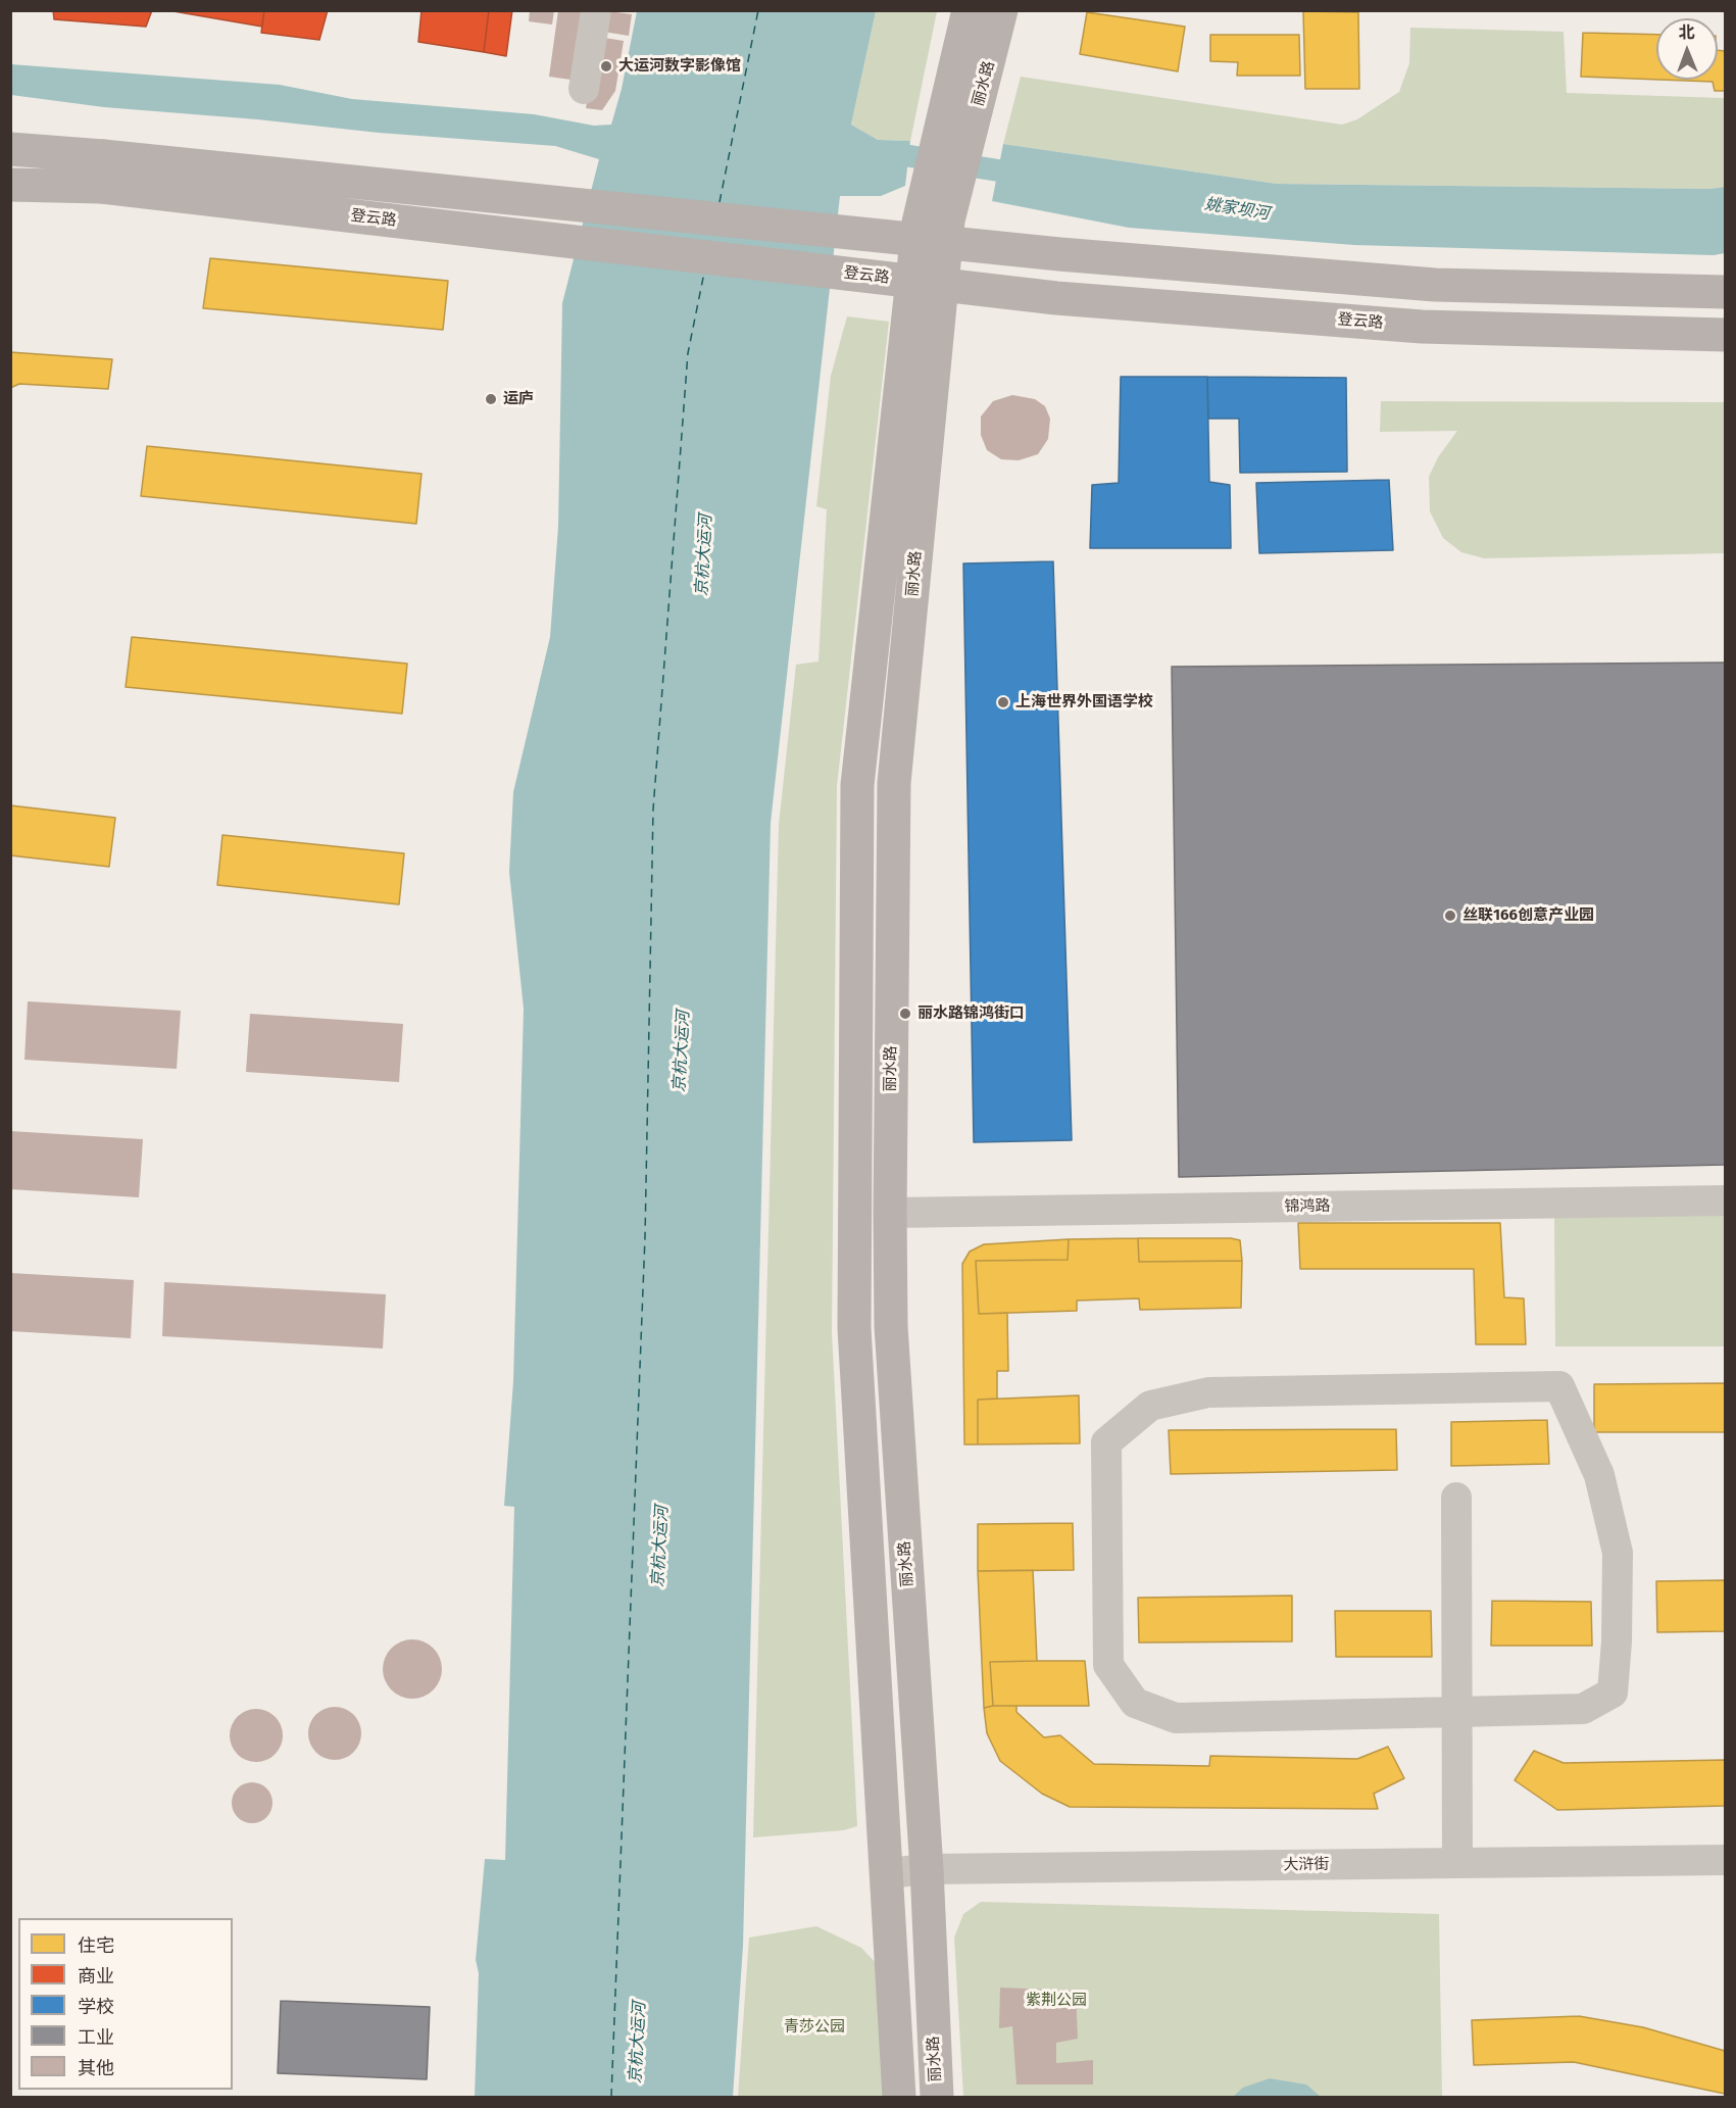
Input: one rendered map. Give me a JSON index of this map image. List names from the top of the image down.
{
  "streets": {
    "main road": ["丽水路", "登云路"],
    "street": ["锦鸿路", "大浒街"]
  },
  "crossings": [
    ["丽水路", "锦鸿路"],
    ["丽水路", "大浒街"]
  ],
  "water": ["姚家坝河", "京杭大运河"],
  "parks": ["紫荆公园", "青莎公园"],
  "places": [
    "大运河数字影像馆",
    "运庐",
    "上海世界外国语学校",
    "丝联166创意产业园",
    "丽水路锦鸿街口"
  ],
  "legend": [
    "住宅",
    "商业",
    "学校",
    "工业",
    "其他"
  ],
  "north": "top"
}
